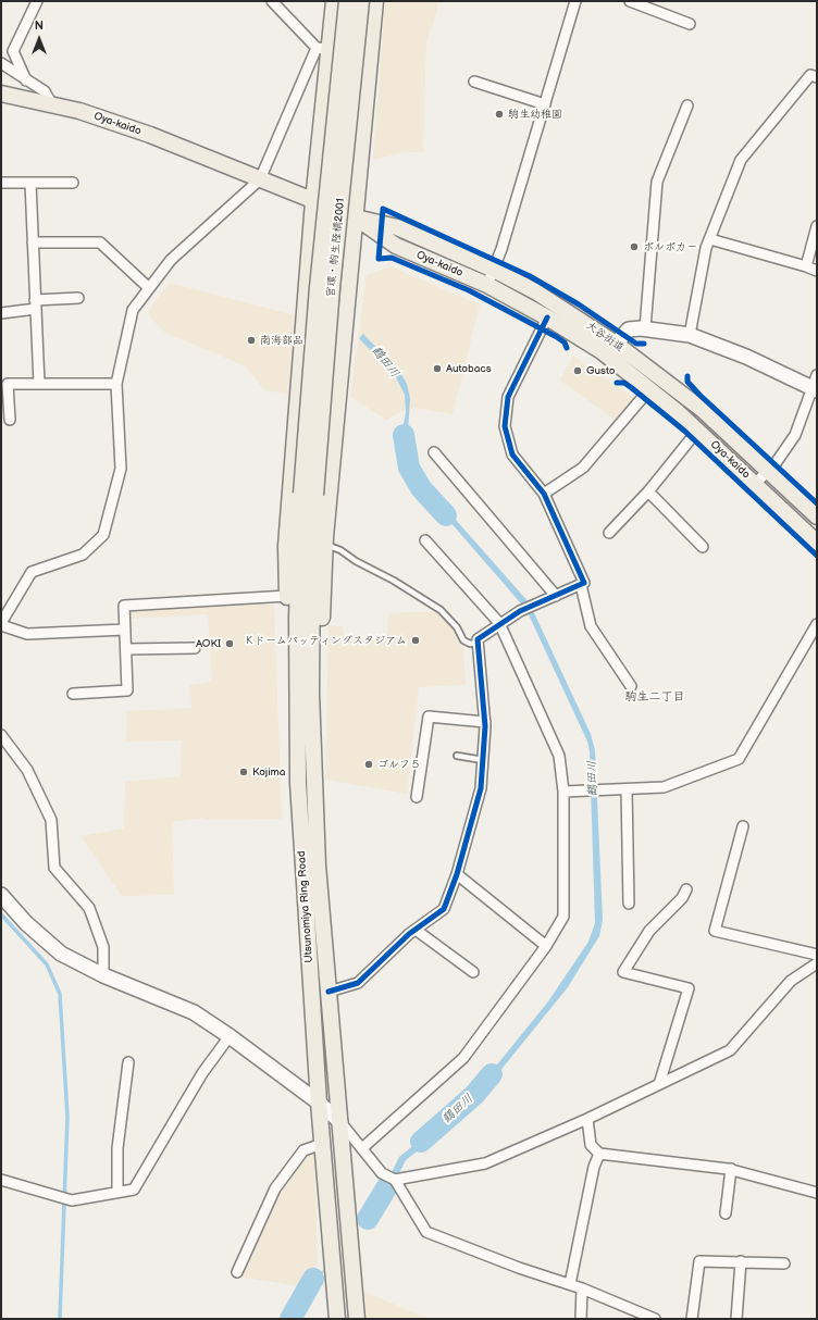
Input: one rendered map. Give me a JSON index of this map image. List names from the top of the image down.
{
  "streets": {
    "main road": [
      "Oya-kaido",
      "宮環・駒生陸橋2001",
      "大谷街道",
      "Utsunomiya Ring Road"
    ]
  },
  "crossings": [
    ["Oya-kaido", "大谷街道"],
    ["宮環・駒生陸橋2001", "Utsunomiya Ring Road"]
  ],
  "districts": ["駒生二丁目"],
  "water": ["鶴田川"],
  "places": [
    "駒生幼稚園",
    "ボルボカー",
    "南海部品",
    "Autobacs",
    "Gusto",
    "Ｋドームバッティングスタジアム",
    "AOKI",
    "ゴルフ５",
    "Kojima"
  ],
  "north": "top"
}
